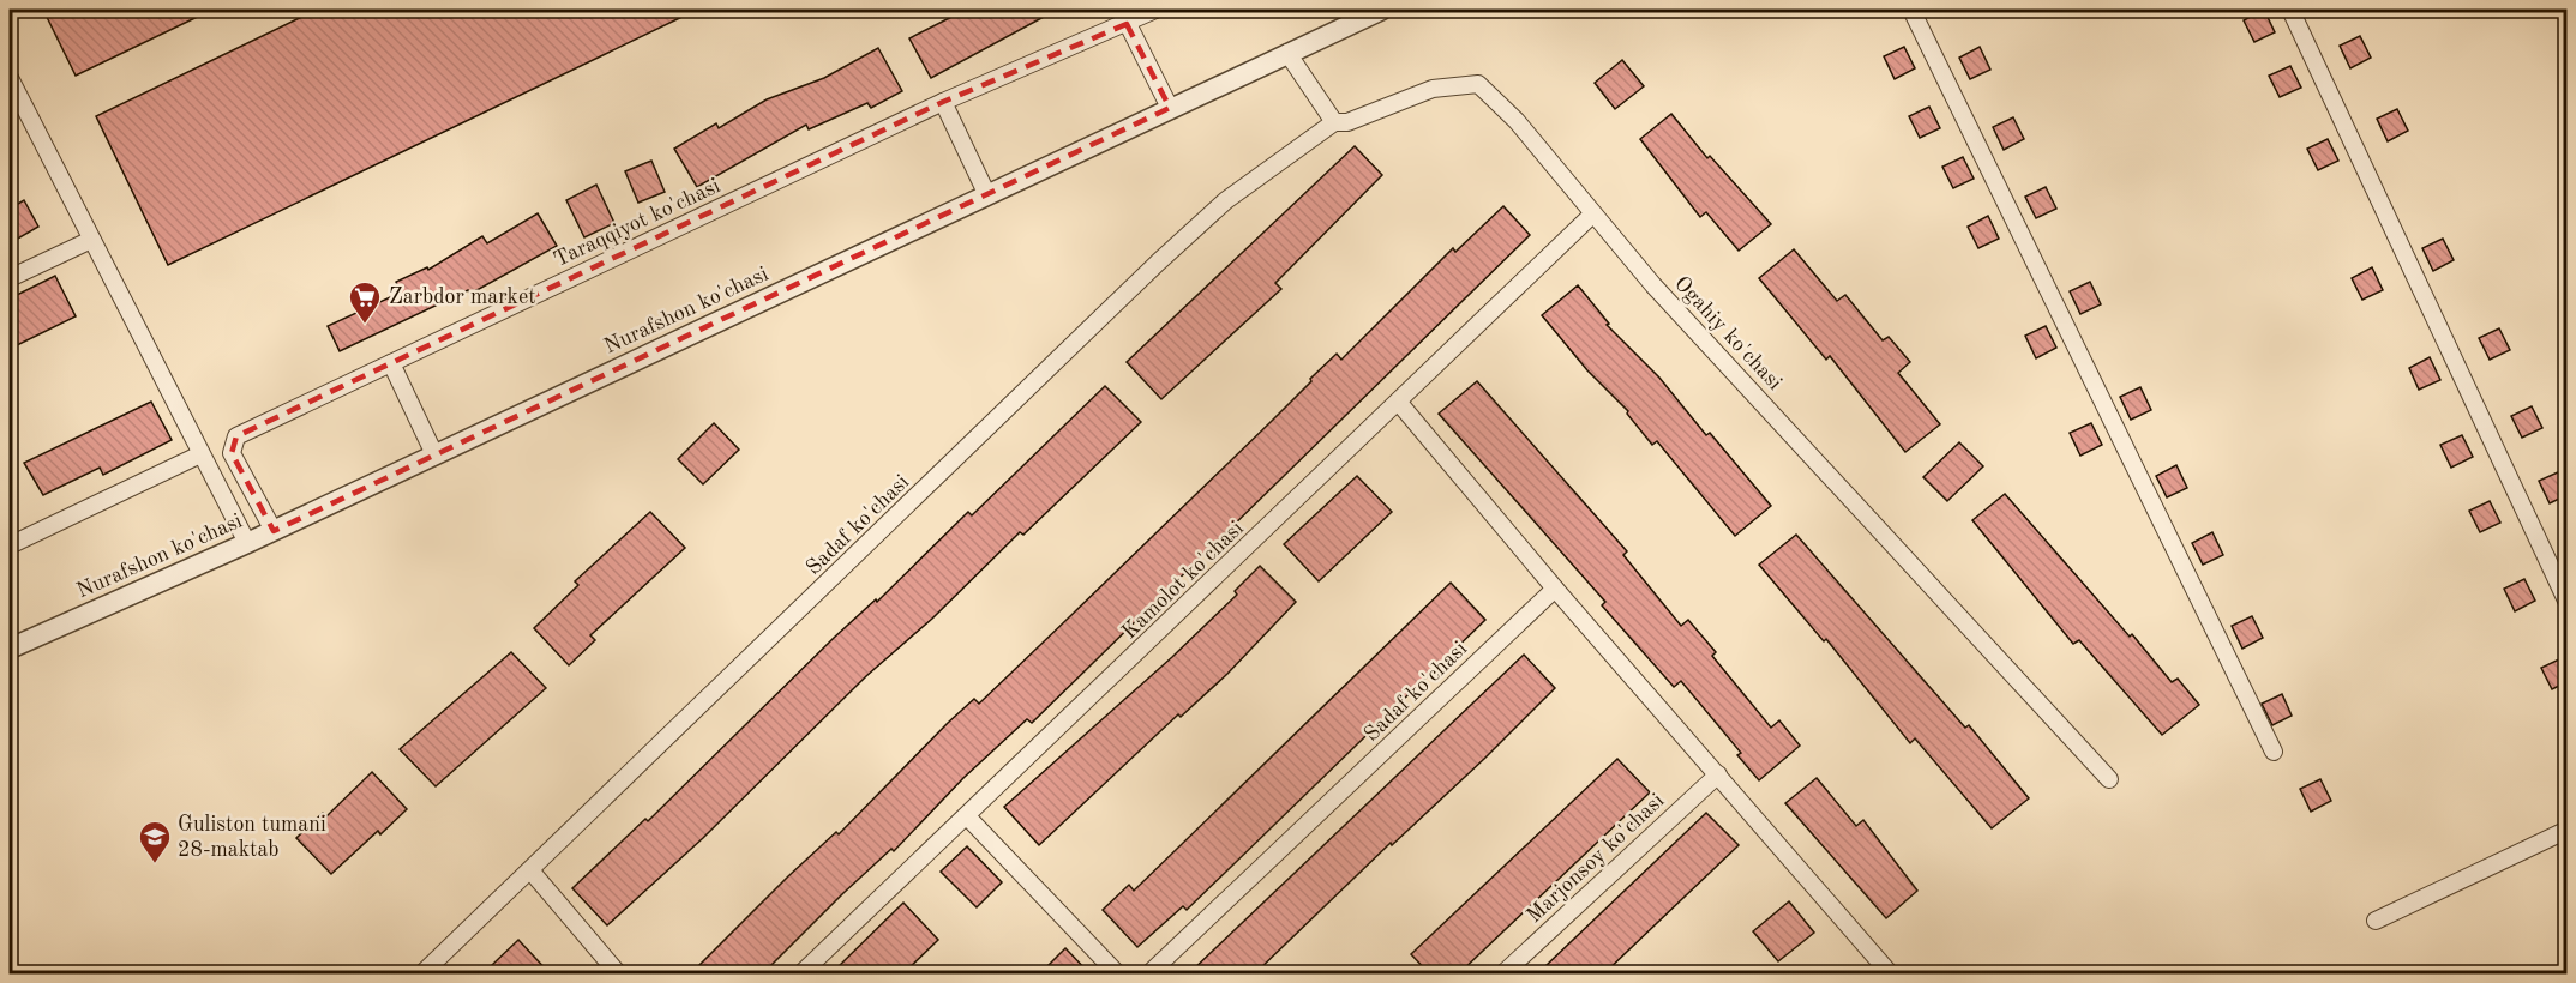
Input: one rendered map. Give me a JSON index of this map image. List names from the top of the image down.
{
  "streets": {
    "street": [
      "Taraqqiyot ko'chasi",
      "Nurafshon ko'chasi",
      "Ogahiy ko'chasi",
      "Sadaf ko'chasi",
      "Kamolot ko'chasi",
      "Marjonsoy ko'chasi"
    ]
  },
  "crossings": [
    ["Taraqqiyot ko'chasi", "Nurafshon ko'chasi"],
    ["Ogahiy ko'chasi", "Sadaf ko'chasi"],
    ["Ogahiy ko'chasi", "Kamolot ko'chasi"]
  ],
  "places": {
    "supermarket": ["Zarbdor market"],
    "school or university": ["Guliston tumani 28-maktab"]
  }
}
